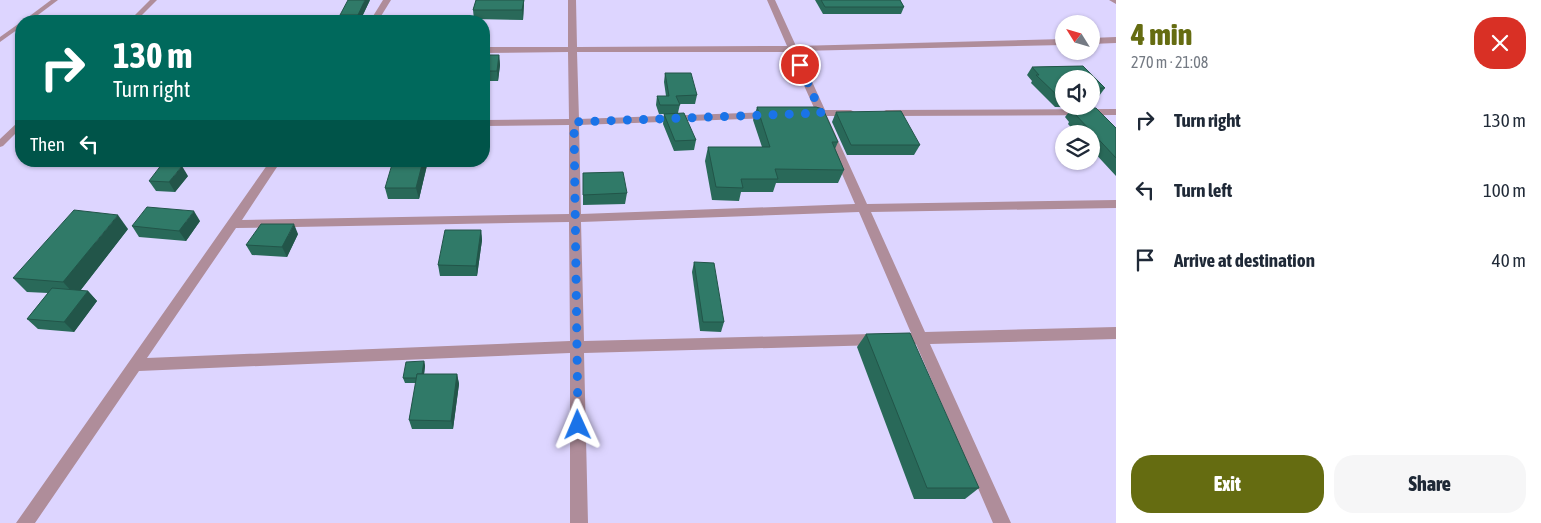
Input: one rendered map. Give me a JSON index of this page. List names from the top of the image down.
{
  "north": "top left",
  "page": {
    "heading": ["4 min", "270 m · 21:08"],
    "turn": ["130 m", "Turn right"],
    "list": [
      {
        "name": "Turn right",
        "value": "130 m"
      },
      {
        "name": "Turn left",
        "value": "100 m"
      },
      {
        "name": "Arrive at destination",
        "value": "40 m"
      }
    ],
    "then": "Then",
    "buttons": ["Exit", "Share"]
  }
}
